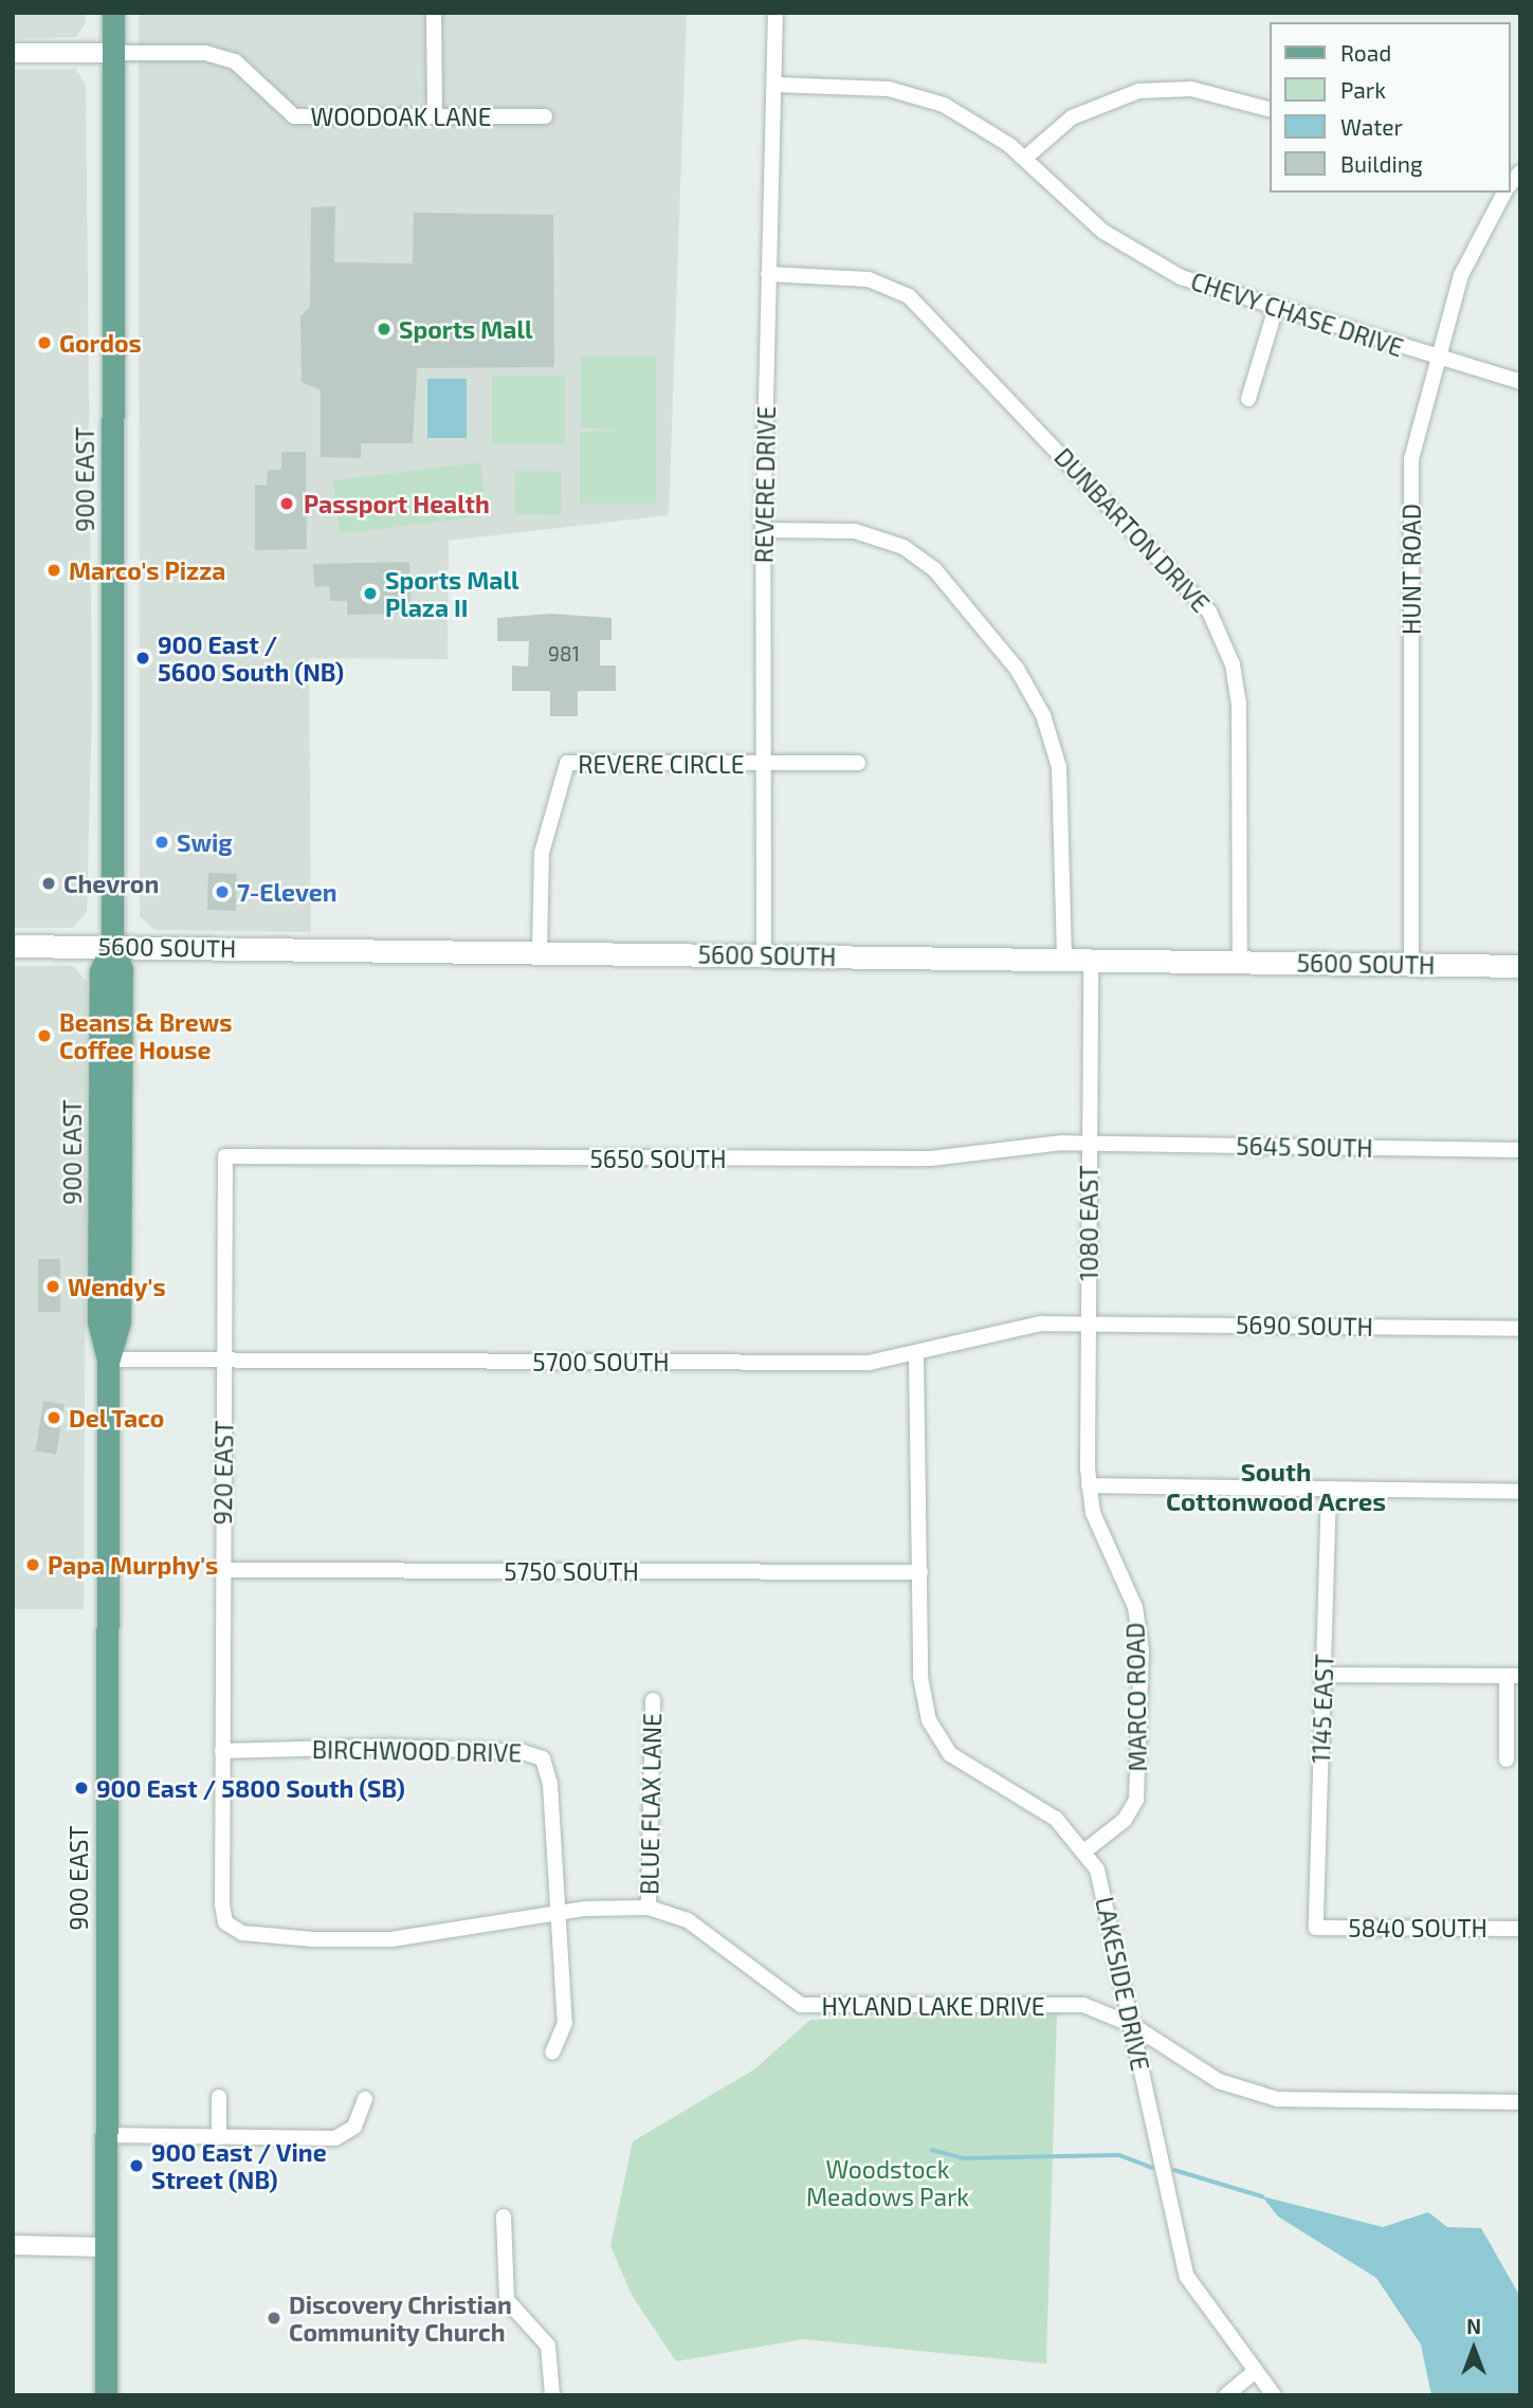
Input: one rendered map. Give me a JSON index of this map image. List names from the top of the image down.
{
  "streets": {
    "main road": ["900 EAST", "5600 SOUTH"],
    "street": [
      "WOODOAK LANE",
      "CHEVY CHASE DRIVE",
      "REVERE DRIVE",
      "DUNBARTON DRIVE",
      "HUNT ROAD",
      "REVERE CIRCLE",
      "5645 SOUTH",
      "5650 SOUTH",
      "1080 EAST",
      "5690 SOUTH",
      "5700 SOUTH",
      "920 EAST",
      "5750 SOUTH",
      "MARCO ROAD",
      "1145 EAST",
      "BIRCHWOOD DRIVE",
      "BLUE FLAX LANE",
      "5840 SOUTH",
      "LAKESIDE DRIVE",
      "HYLAND LAKE DRIVE"
    ]
  },
  "crossings": [
    ["WOODOAK LANE", "900 EAST"],
    ["CHEVY CHASE DRIVE", "REVERE DRIVE"],
    ["CHEVY CHASE DRIVE", "HUNT ROAD"],
    ["900 EAST", "5600 SOUTH"],
    ["900 EAST", "5700 SOUTH"],
    ["REVERE DRIVE", "DUNBARTON DRIVE"],
    ["REVERE DRIVE", "REVERE CIRCLE"],
    ["REVERE DRIVE", "5600 SOUTH"],
    ["DUNBARTON DRIVE", "5600 SOUTH"],
    ["HUNT ROAD", "5600 SOUTH"],
    ["REVERE CIRCLE", "5600 SOUTH"],
    ["5600 SOUTH", "1080 EAST"],
    ["5645 SOUTH", "5650 SOUTH"],
    ["5645 SOUTH", "1080 EAST"],
    ["5650 SOUTH", "1080 EAST"],
    ["5650 SOUTH", "920 EAST"],
    ["1080 EAST", "5690 SOUTH"],
    ["1080 EAST", "5700 SOUTH"],
    ["1080 EAST", "MARCO ROAD"],
    ["5690 SOUTH", "5700 SOUTH"],
    ["5700 SOUTH", "920 EAST"],
    ["5700 SOUTH", "LAKESIDE DRIVE"],
    ["920 EAST", "5750 SOUTH"],
    ["920 EAST", "BIRCHWOOD DRIVE"],
    ["920 EAST", "HYLAND LAKE DRIVE"],
    ["5750 SOUTH", "LAKESIDE DRIVE"],
    ["MARCO ROAD", "LAKESIDE DRIVE"],
    ["1145 EAST", "5840 SOUTH"],
    ["BIRCHWOOD DRIVE", "HYLAND LAKE DRIVE"],
    ["BLUE FLAX LANE", "HYLAND LAKE DRIVE"],
    ["LAKESIDE DRIVE", "HYLAND LAKE DRIVE"]
  ],
  "districts": ["South Cottonwood Acres"],
  "parks": ["Woodstock Meadows Park"],
  "places": [
    "Sports Mall",
    "Gordos",
    "Passport Health",
    "Marco's Pizza",
    "Sports Mall Plaza II",
    "900 East / 5600 South (NB)",
    "Swig",
    "Chevron",
    "7-Eleven",
    "Beans & Brews Coffee House",
    "Wendy's",
    "Del Taco",
    "Papa Murphy's",
    "900 East / 5800 South (SB)",
    "900 East / Vine Street (NB)",
    "Discovery Christian Community Church"
  ],
  "house_numbers": ["981"],
  "legend": [
    "Road",
    "Park",
    "Water",
    "Building"
  ],
  "north": "top"
}
